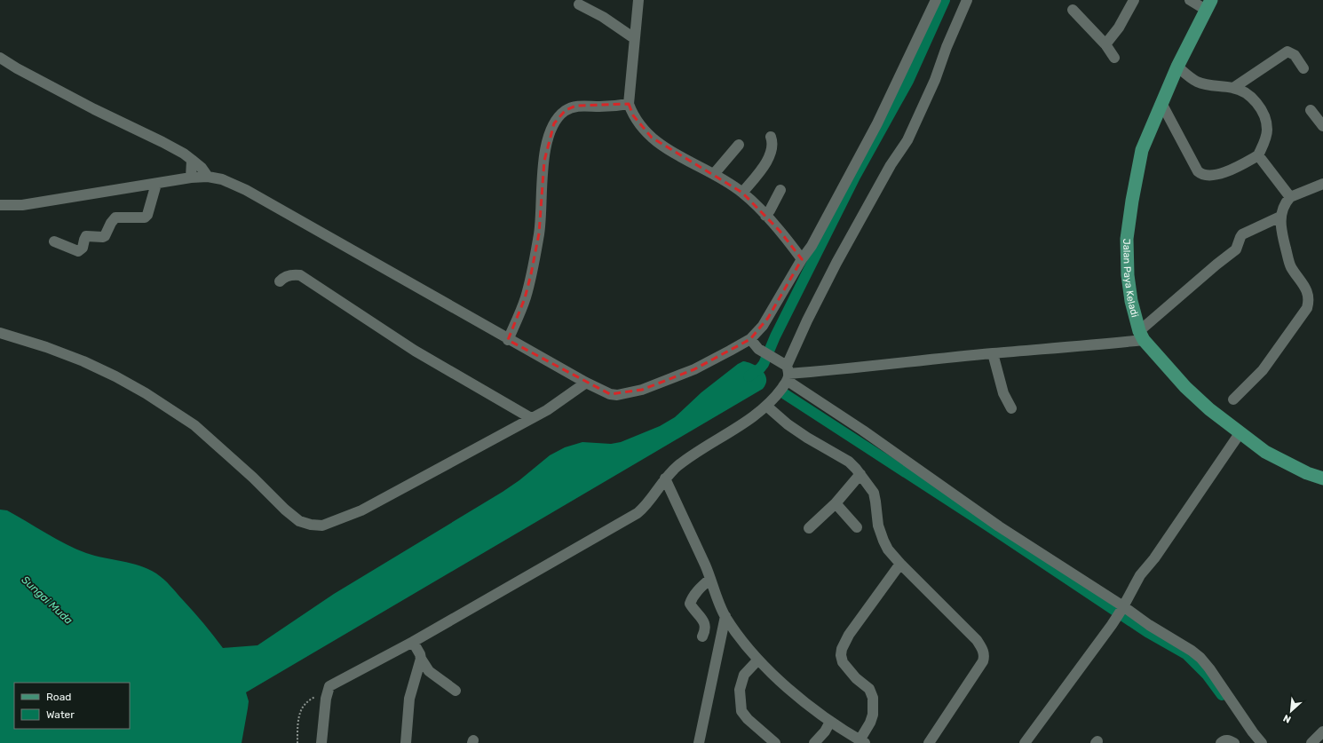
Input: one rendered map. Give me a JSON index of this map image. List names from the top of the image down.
{
  "streets": {
    "main road": ["Jalan Paya Keladi"]
  },
  "water": ["Sungai Muda"],
  "legend": ["Road", "Water"],
  "north": "bottom left"
}
